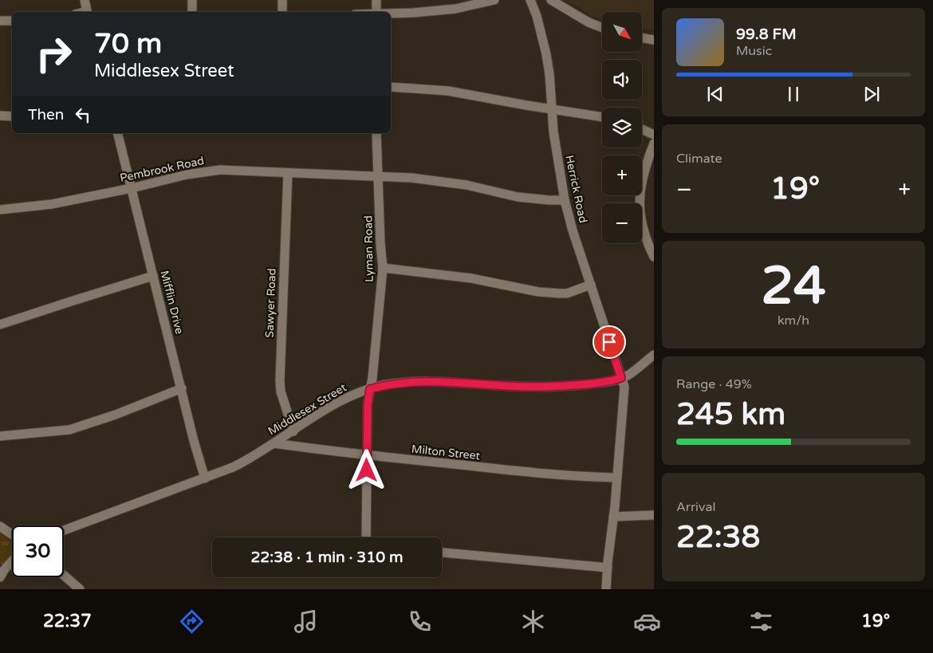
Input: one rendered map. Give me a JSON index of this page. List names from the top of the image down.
{
  "streets": {
    "street": [
      "Pembrook Road",
      "Herrick Road",
      "Lyman Road",
      "Mifflin Drive",
      "Sawyer Road",
      "Middlesex Street",
      "Milton Street"
    ]
  },
  "crossings": [
    ["Pembrook Road", "Herrick Road"],
    ["Pembrook Road", "Lyman Road"],
    ["Pembrook Road", "Mifflin Drive"],
    ["Pembrook Road", "Sawyer Road"],
    ["Herrick Road", "Middlesex Street"],
    ["Herrick Road", "Milton Street"],
    ["Lyman Road", "Middlesex Street"],
    ["Lyman Road", "Milton Street"],
    ["Mifflin Drive", "Middlesex Street"],
    ["Sawyer Road", "Middlesex Street"],
    ["Middlesex Street", "Milton Street"]
  ],
  "north": "bottom right",
  "page": {
    "map_buttons": ["+", "−"],
    "turn": ["70 m", "Middlesex Street"],
    "song": ["99.8 FM", "Music"],
    "then": "Then",
    "tile": [
      "Climate",
      ["24", "km/h"],
      ["Range · 49%", "245 km"],
      ["Arrival", "22:38"]
    ],
    "heat": ["−", "19°", "+"],
    "limit": "30",
    "trip": "22:38 · 1 min · 310 m",
    "tabs": ["22:37", "19°"]
  }
}
